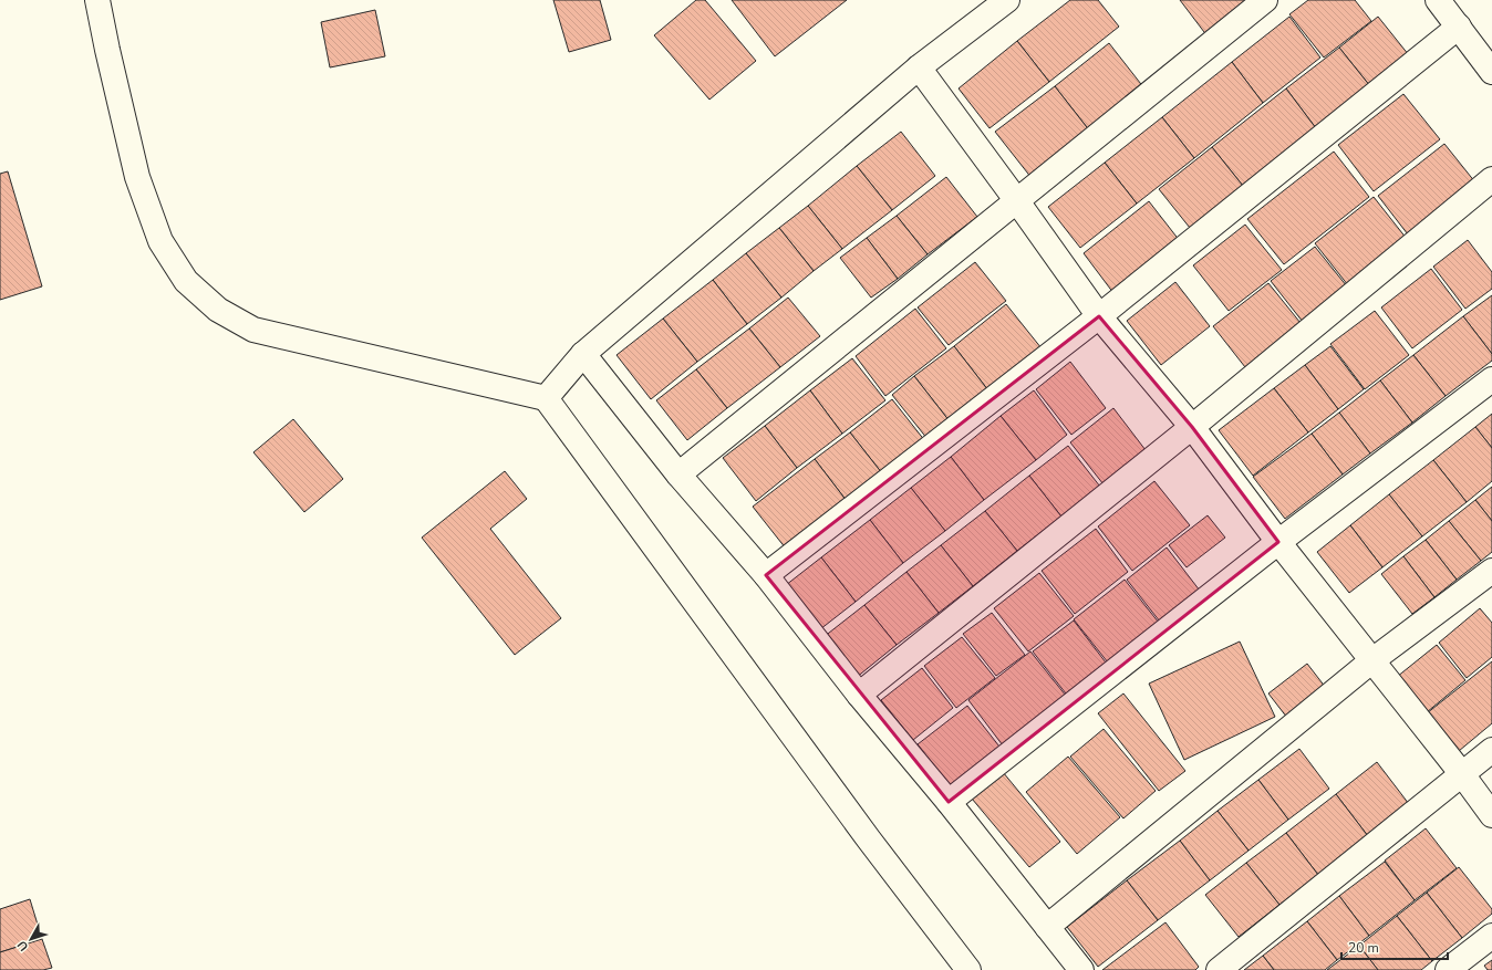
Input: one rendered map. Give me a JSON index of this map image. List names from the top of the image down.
{
  "scale_bar": "20 m",
  "north": "bottom left"
}
